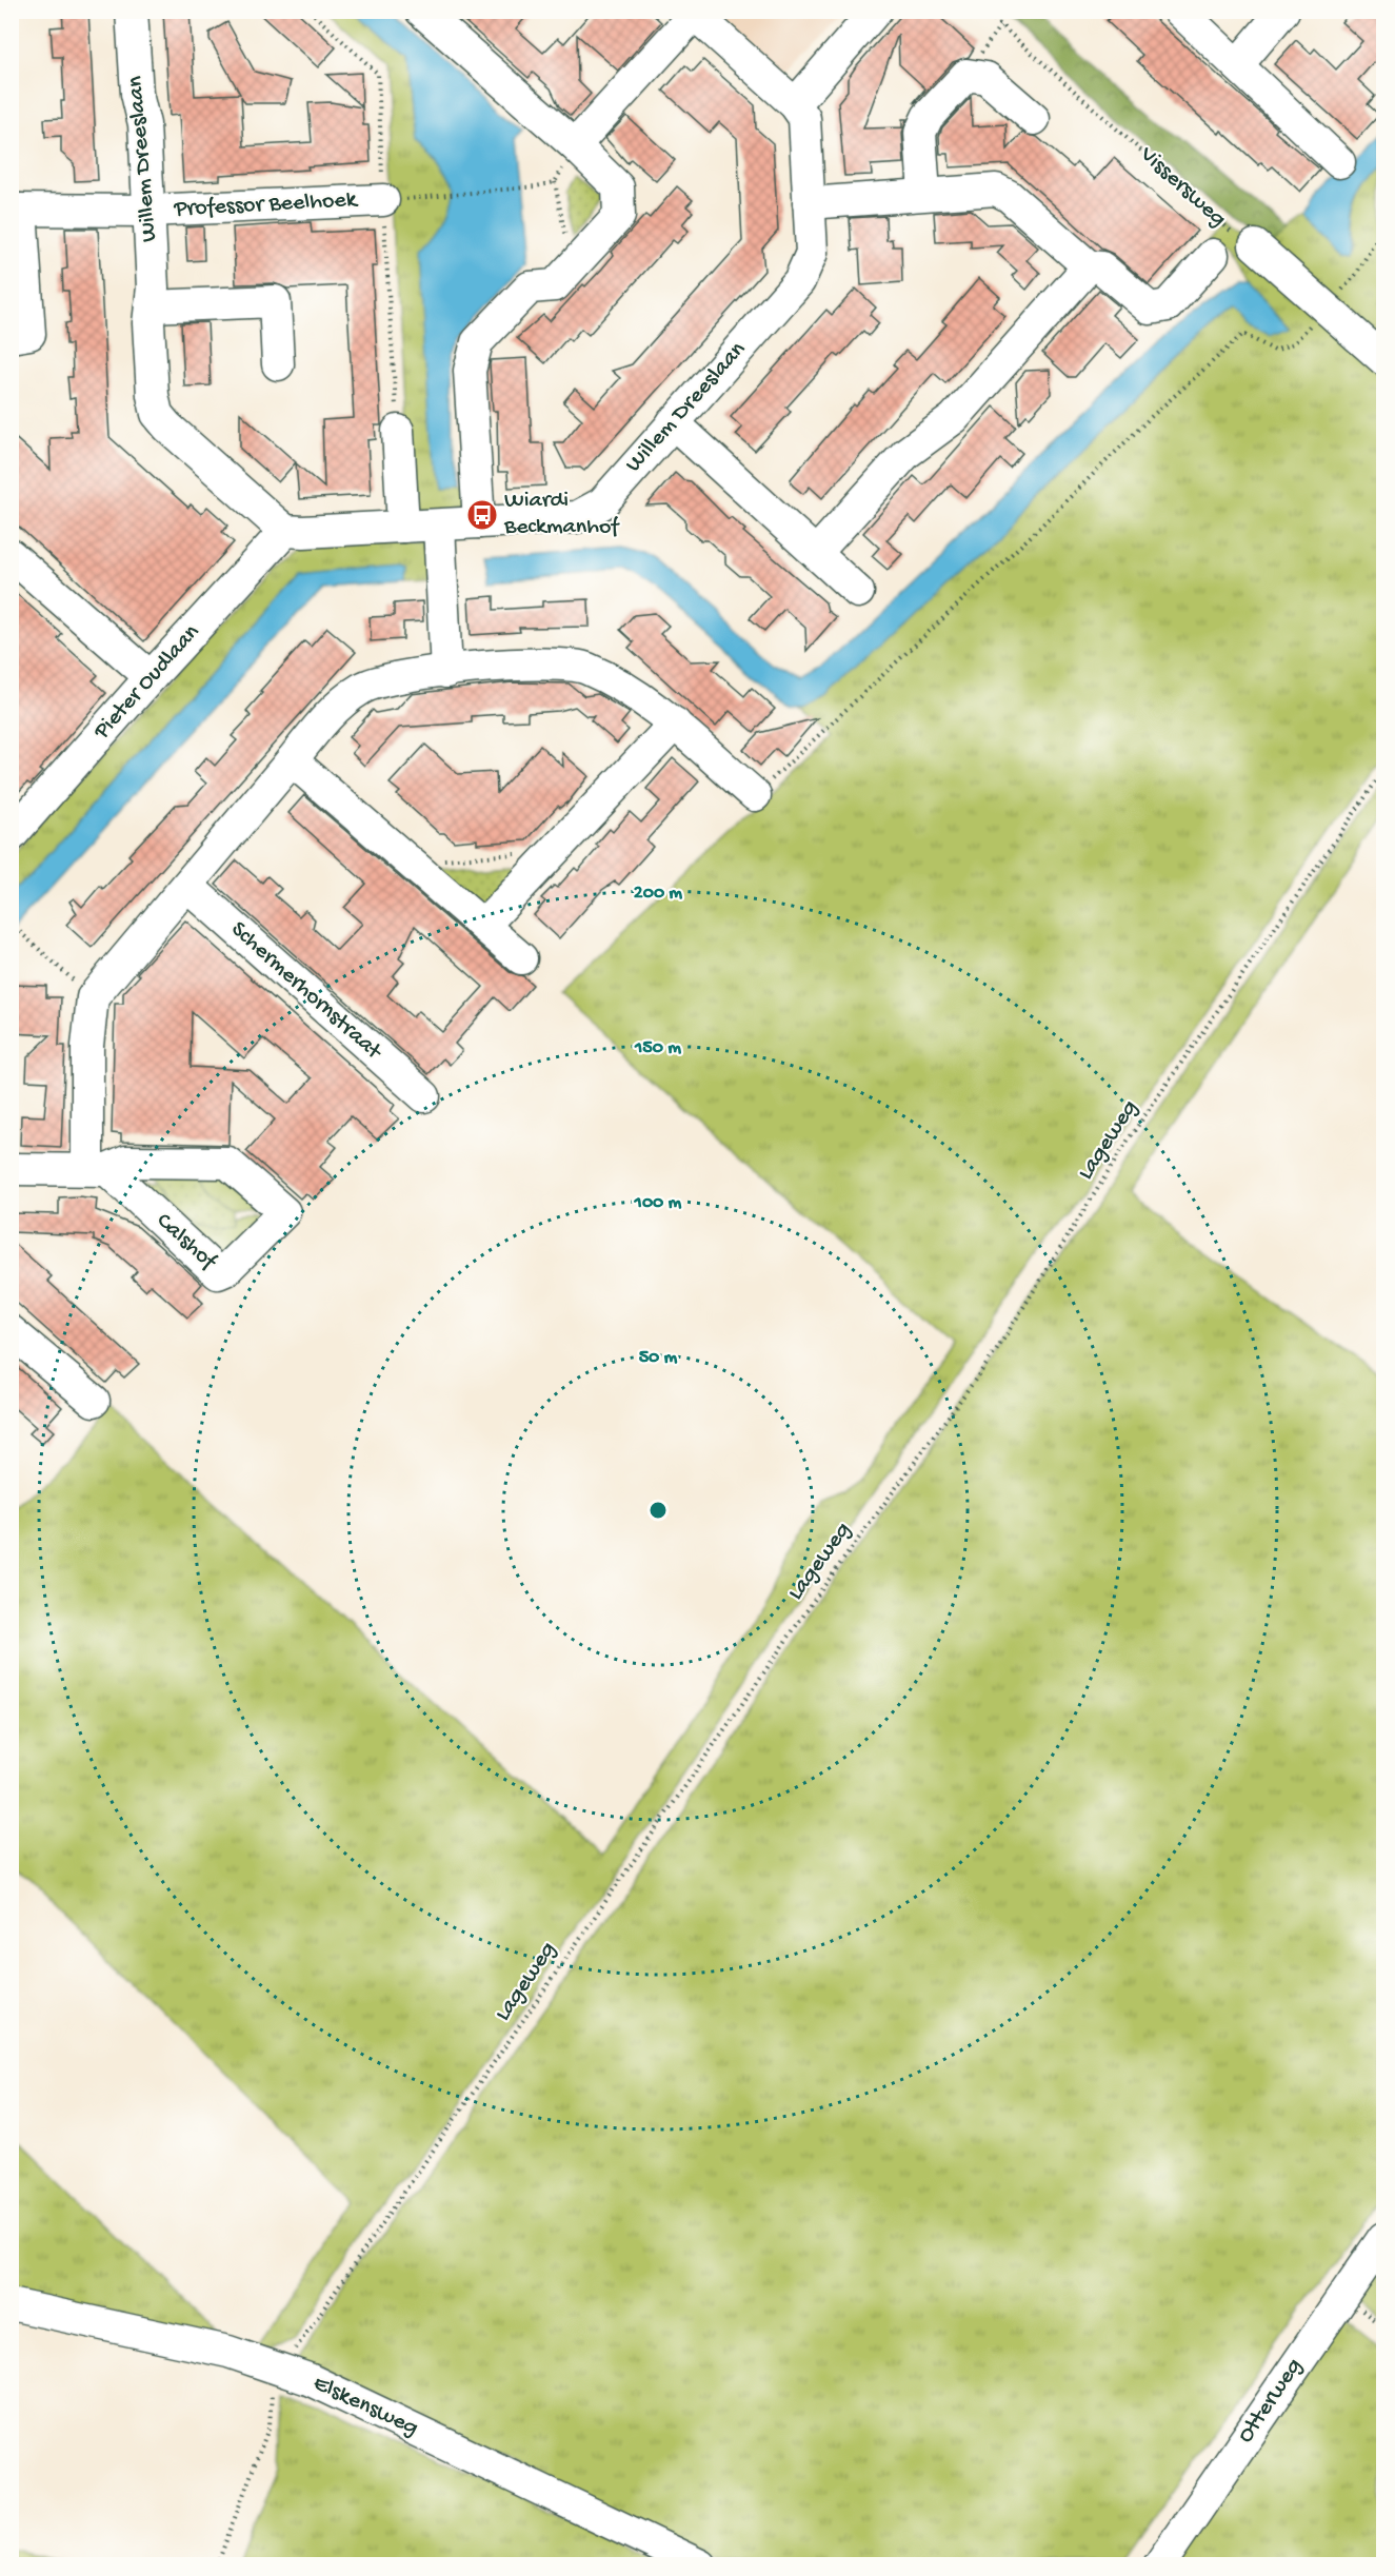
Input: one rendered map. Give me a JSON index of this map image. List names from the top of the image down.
{
  "streets": {
    "street": [
      "Willem Dreeslaan",
      "Professor Beelhoek",
      "Pieter Oudlaan",
      "Schermerhornstraat",
      "Calshof",
      "Otterweg",
      "Elskensweg"
    ],
    "path": ["Vissersweg", "Lageweg"]
  },
  "crossings": [
    ["Willem Dreeslaan", "Professor Beelhoek"],
    ["Willem Dreeslaan", "Pieter Oudlaan"],
    ["Lageweg", "Elskensweg"]
  ],
  "places": {
    "bus stop": ["Wiardi Beckmanhof"]
  },
  "rings": [
    "200 m",
    "150 m",
    "100 m",
    "50 m"
  ]
}
